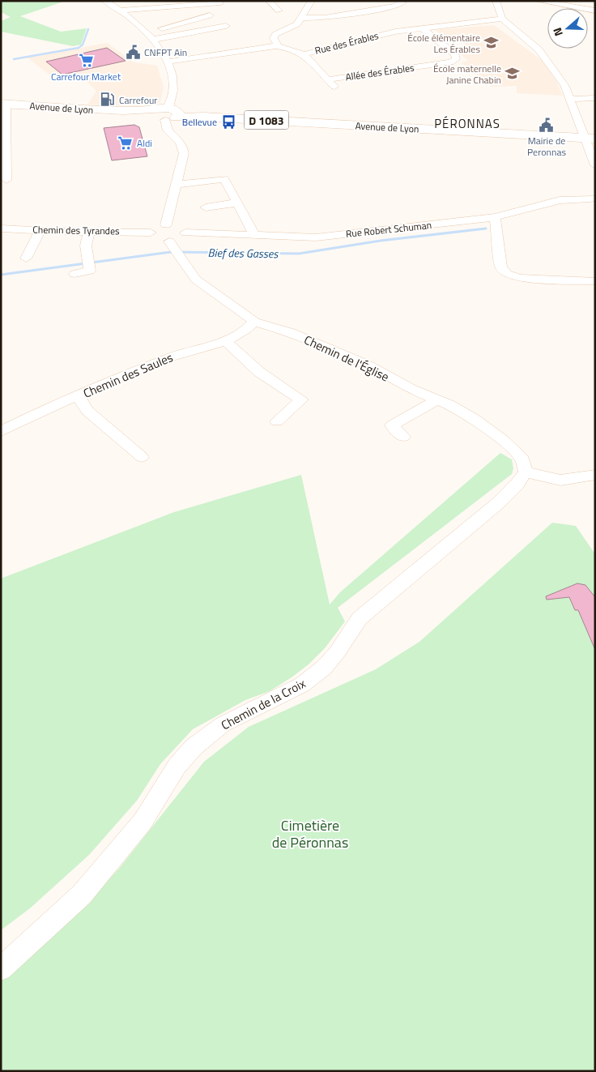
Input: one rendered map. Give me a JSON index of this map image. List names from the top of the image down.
{
  "streets": {
    "main road": ["Avenue de Lyon", "D 1083"],
    "street": [
      "Rue des Érables",
      "Allée des Érables",
      "Rue Robert Schuman",
      "Chemin des Tyrandes",
      "Chemin de l'Église",
      "Chemin des Saules",
      "Chemin de la Croix"
    ]
  },
  "crossings": [
    ["Rue des Érables", "Allée des Érables"],
    ["Chemin de l'Église", "Chemin des Saules"],
    ["Chemin de l'Église", "Chemin de la Croix"]
  ],
  "districts": ["PÉRONNAS"],
  "water": ["Bief des Gasses"],
  "parks": ["Cimetière de Péronnas"],
  "places": {
    "school or university": ["École élémentaire Les Érables", "École maternelle Janine Chabin"],
    "public building": ["CNFPT Ain", "Mairie de Peronnas"],
    "supermarket": ["Carrefour Market", "Aldi"],
    "fuel station": ["Carrefour"],
    "bus stop": ["Bellevue"]
  },
  "north": "left"
}
